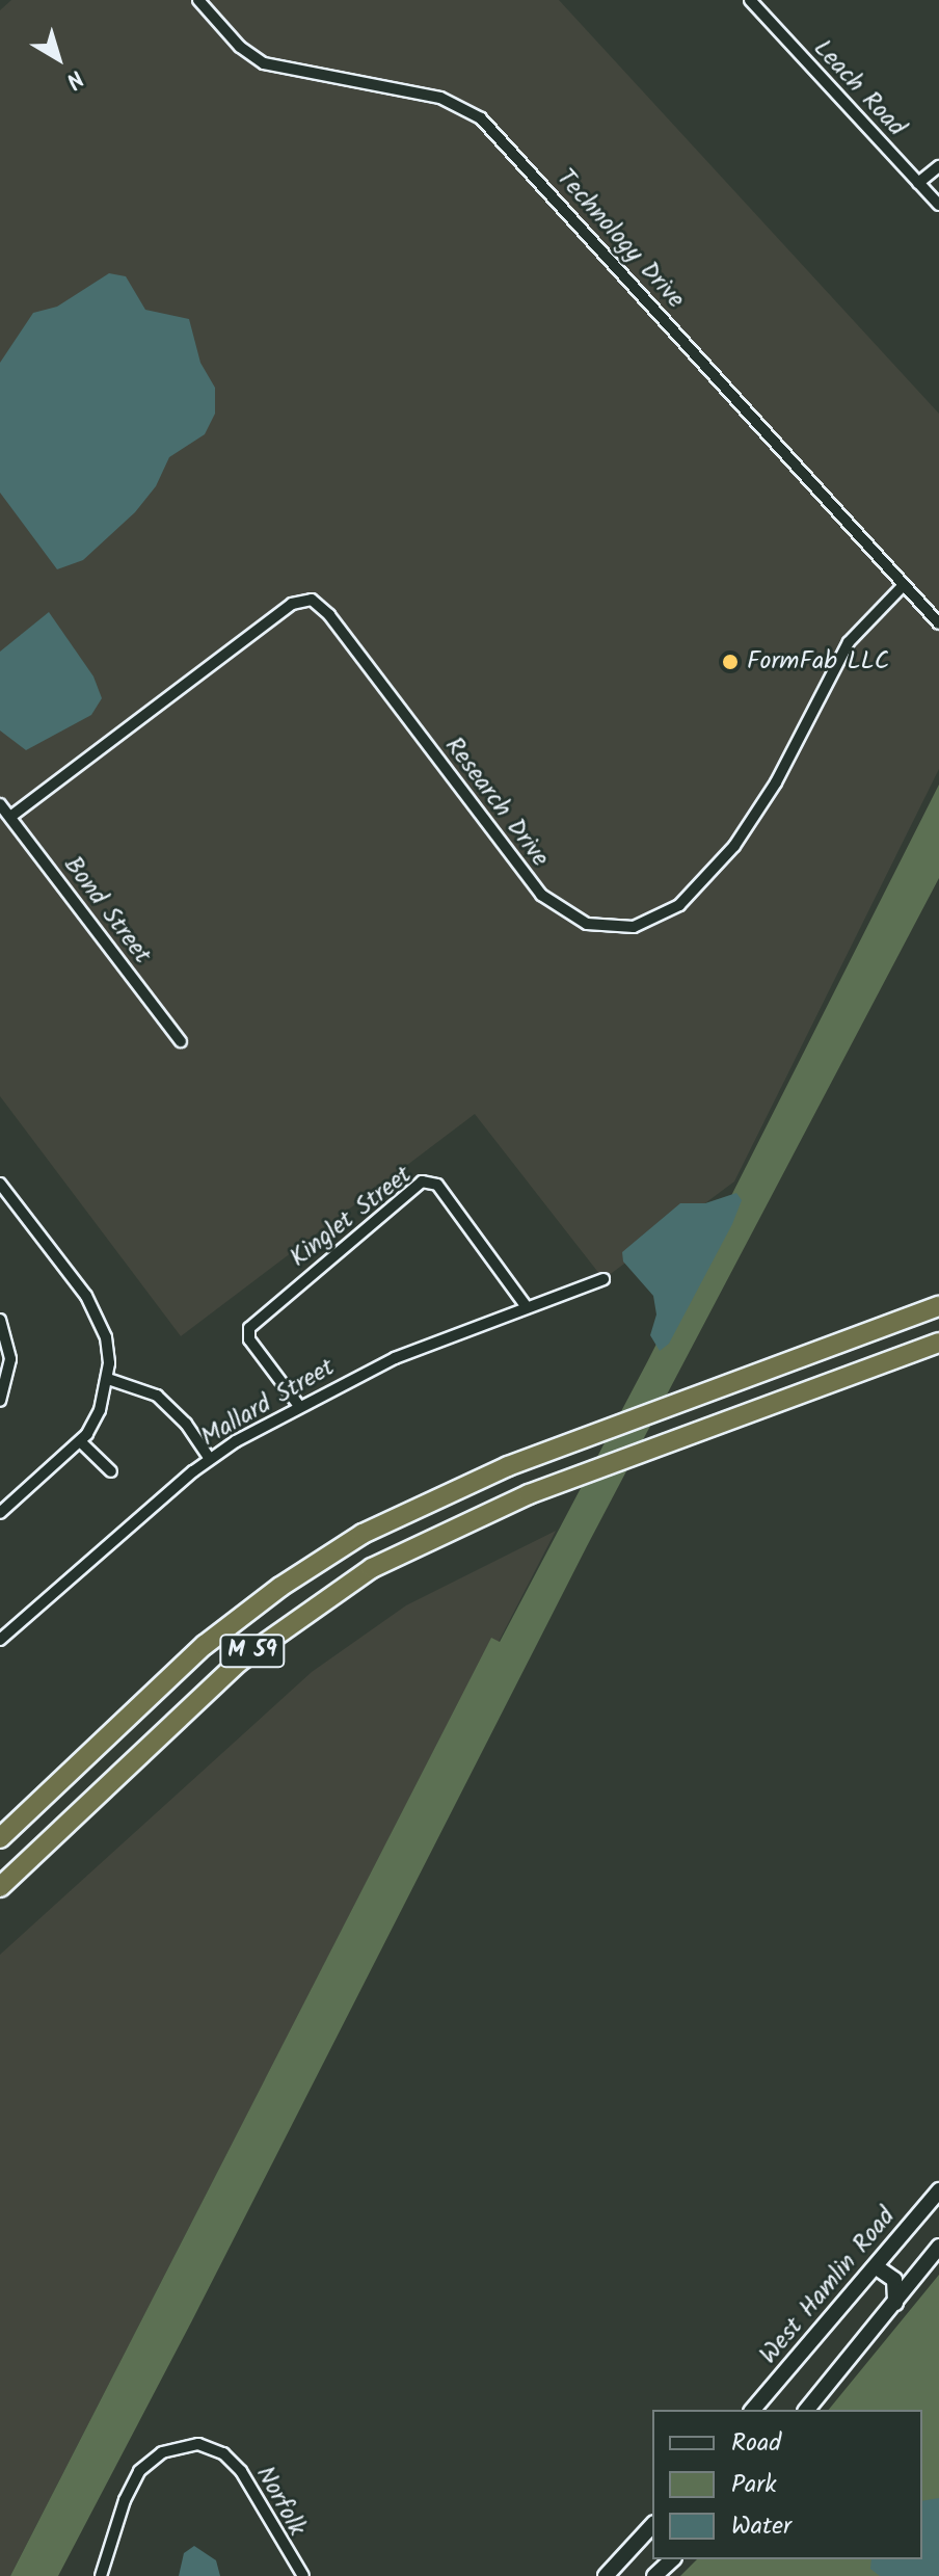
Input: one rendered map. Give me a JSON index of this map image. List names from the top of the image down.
{
  "streets": {
    "highway": ["M 59"],
    "main road": ["West Hamlin Road"],
    "street": [
      "Leach Road",
      "Technology Drive",
      "Research Drive",
      "Bond Street",
      "Kinglet Street",
      "Mallard Street",
      "Norfolk"
    ]
  },
  "crossings": [
    ["Technology Drive", "Research Drive"],
    ["Research Drive", "Bond Street"],
    ["Kinglet Street", "Mallard Street"]
  ],
  "places": ["FormFab LLC"],
  "legend": ["Road", "Park", "Water"],
  "north": "bottom right"
}
